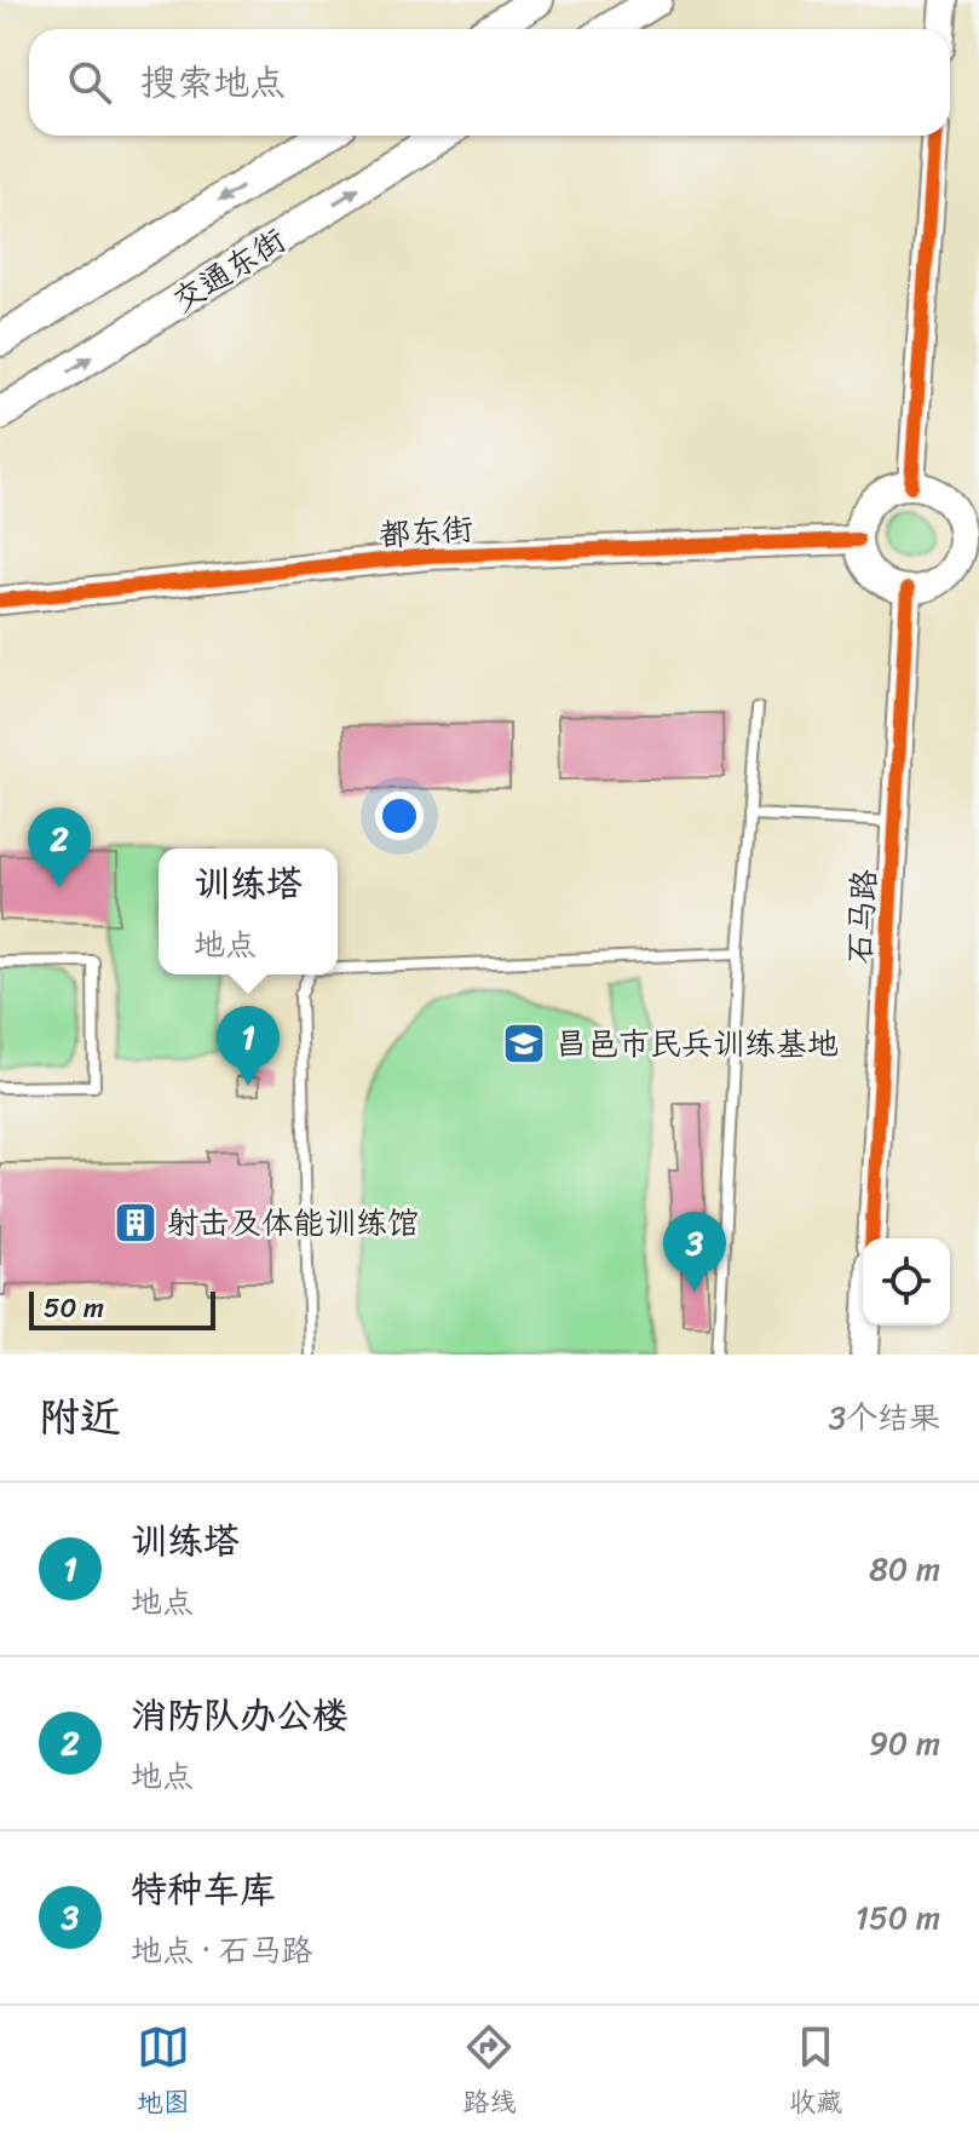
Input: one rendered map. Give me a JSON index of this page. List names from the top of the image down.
{
  "streets": {
    "main road": ["交通东街"],
    "street": ["都东街", "石马路"]
  },
  "crossings": [
    ["都东街", "石马路"]
  ],
  "places": {
    "school or university": ["昌邑市民兵训练基地"],
    "building": ["射击及体能训练馆"]
  },
  "scale_bar": "50 m",
  "page": {
    "search": "搜索地点",
    "pins": ["2", "1", "3"],
    "popup": ["训练塔", "地点"],
    "scale": "50 m",
    "heading": ["附近", "3个结果"],
    "list": [
      {
        "mark": "1",
        "name": "训练塔",
        "note": "地点",
        "value": "80 m"
      },
      {
        "mark": "2",
        "name": "消防队办公楼",
        "note": "地点",
        "value": "90 m"
      },
      {
        "mark": "3",
        "name": "特种车库",
        "note": "地点 · 石马路",
        "value": "150 m"
      }
    ],
    "nav": ["地图", "路线", "收藏"]
  }
}
